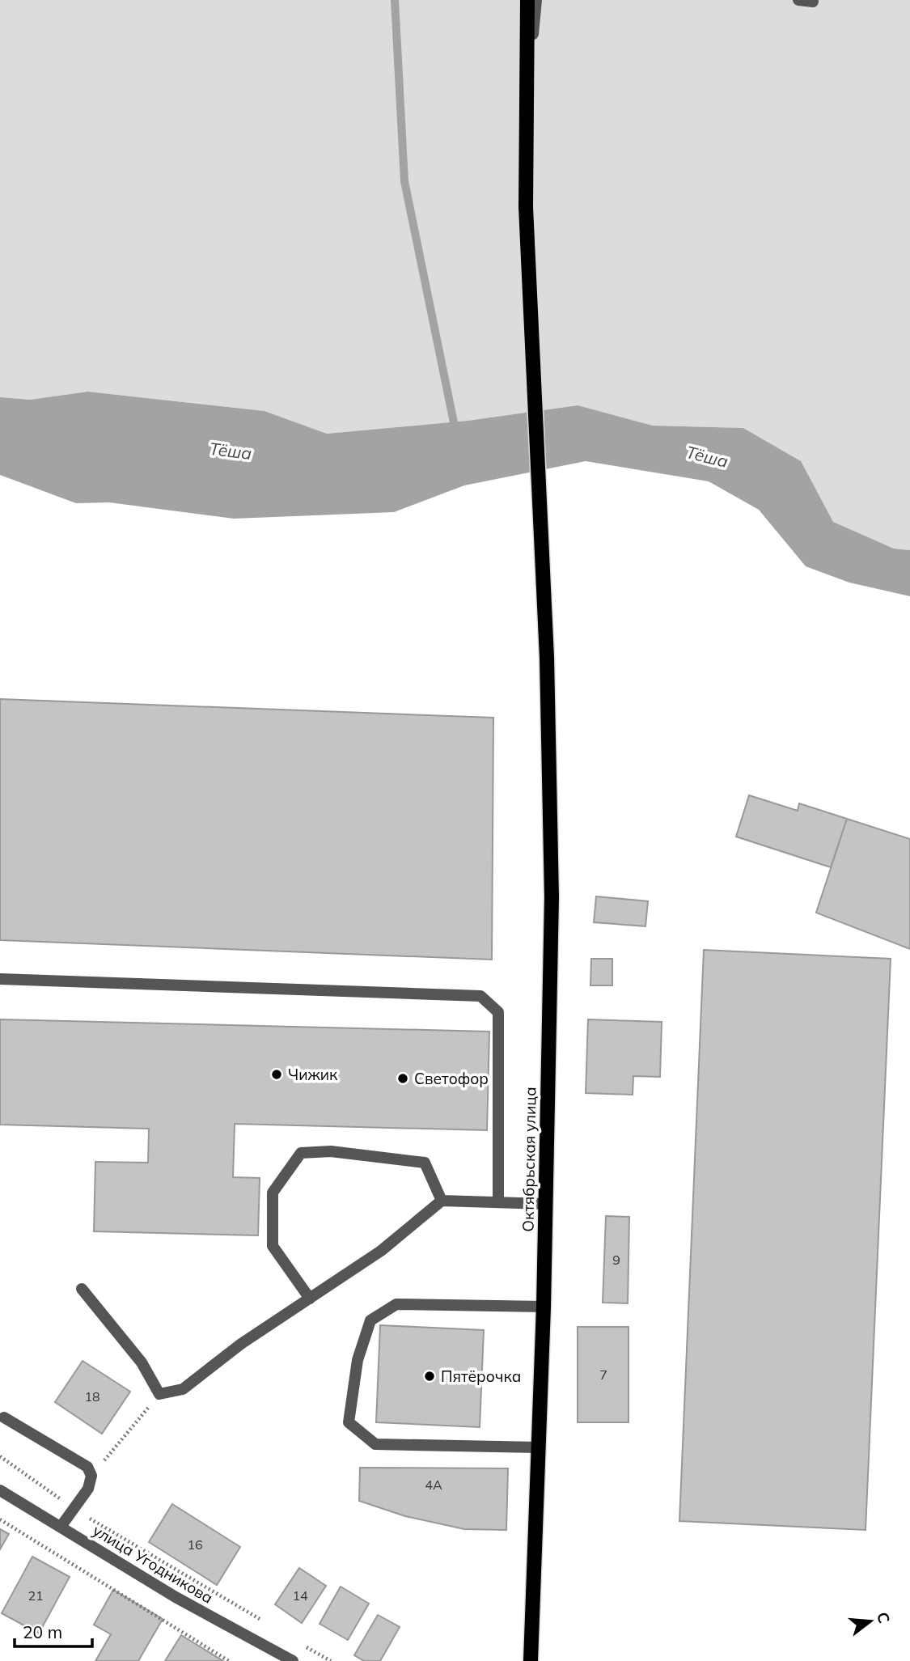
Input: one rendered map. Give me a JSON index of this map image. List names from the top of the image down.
{
  "streets": {
    "main road": ["Октябрьская улица"],
    "street": ["улица Угодникова"]
  },
  "water": ["Тёша"],
  "places": ["Чижик", "Светофор", "Пятёрочка"],
  "house_numbers": [
    "9",
    "7",
    "18",
    "4А",
    "16",
    "21",
    "14"
  ],
  "scale_bar": "20 m",
  "north": "right"
}
